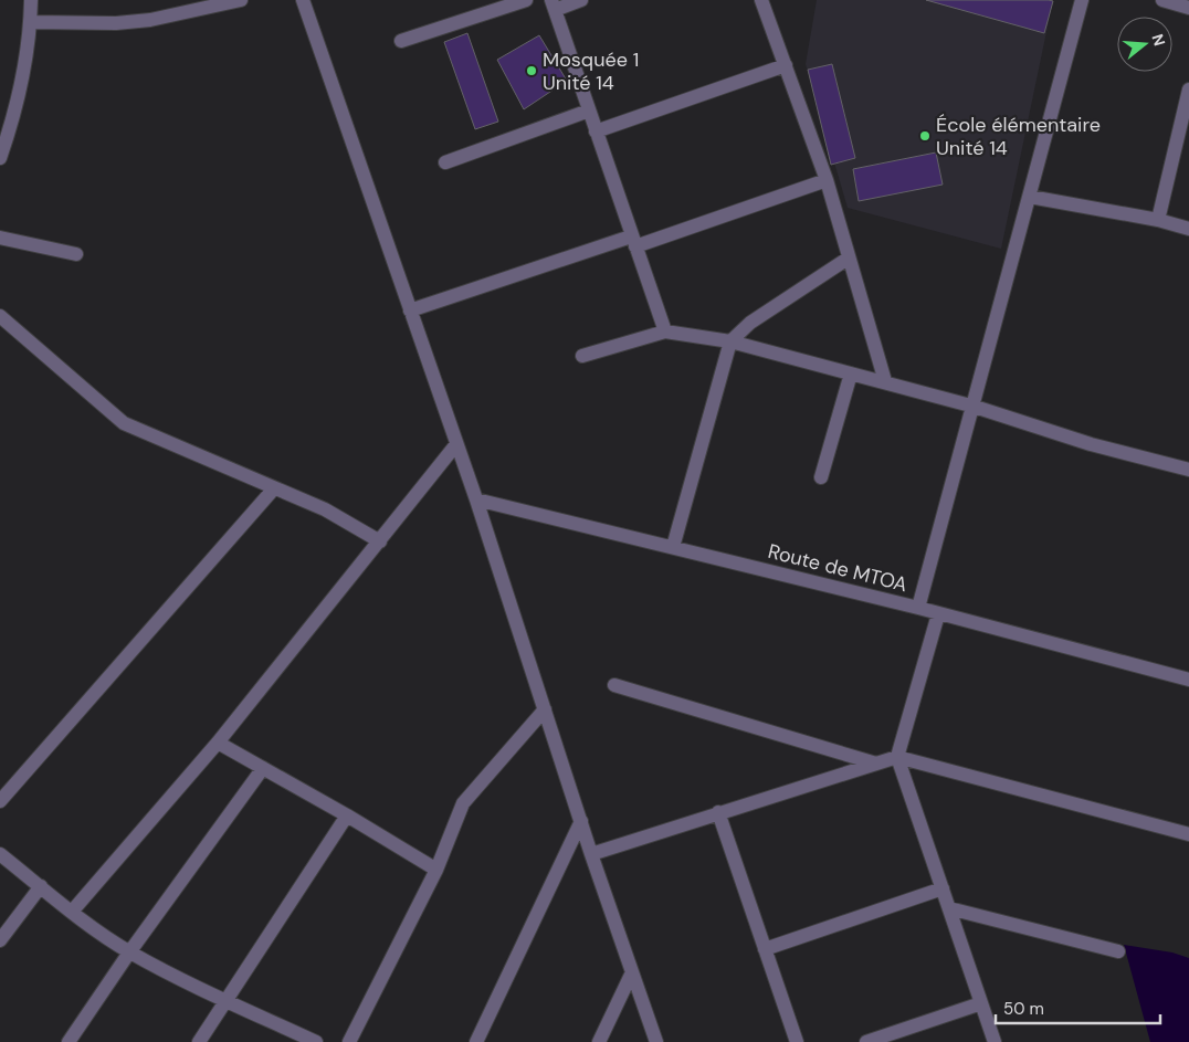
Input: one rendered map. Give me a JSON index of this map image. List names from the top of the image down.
{
  "streets": {
    "street": ["Route de MTOA"]
  },
  "places": ["Mosquée 1 Unité 14", "École élémentaire Unité 14"],
  "scale_bar": "50 m",
  "north": "right"
}
